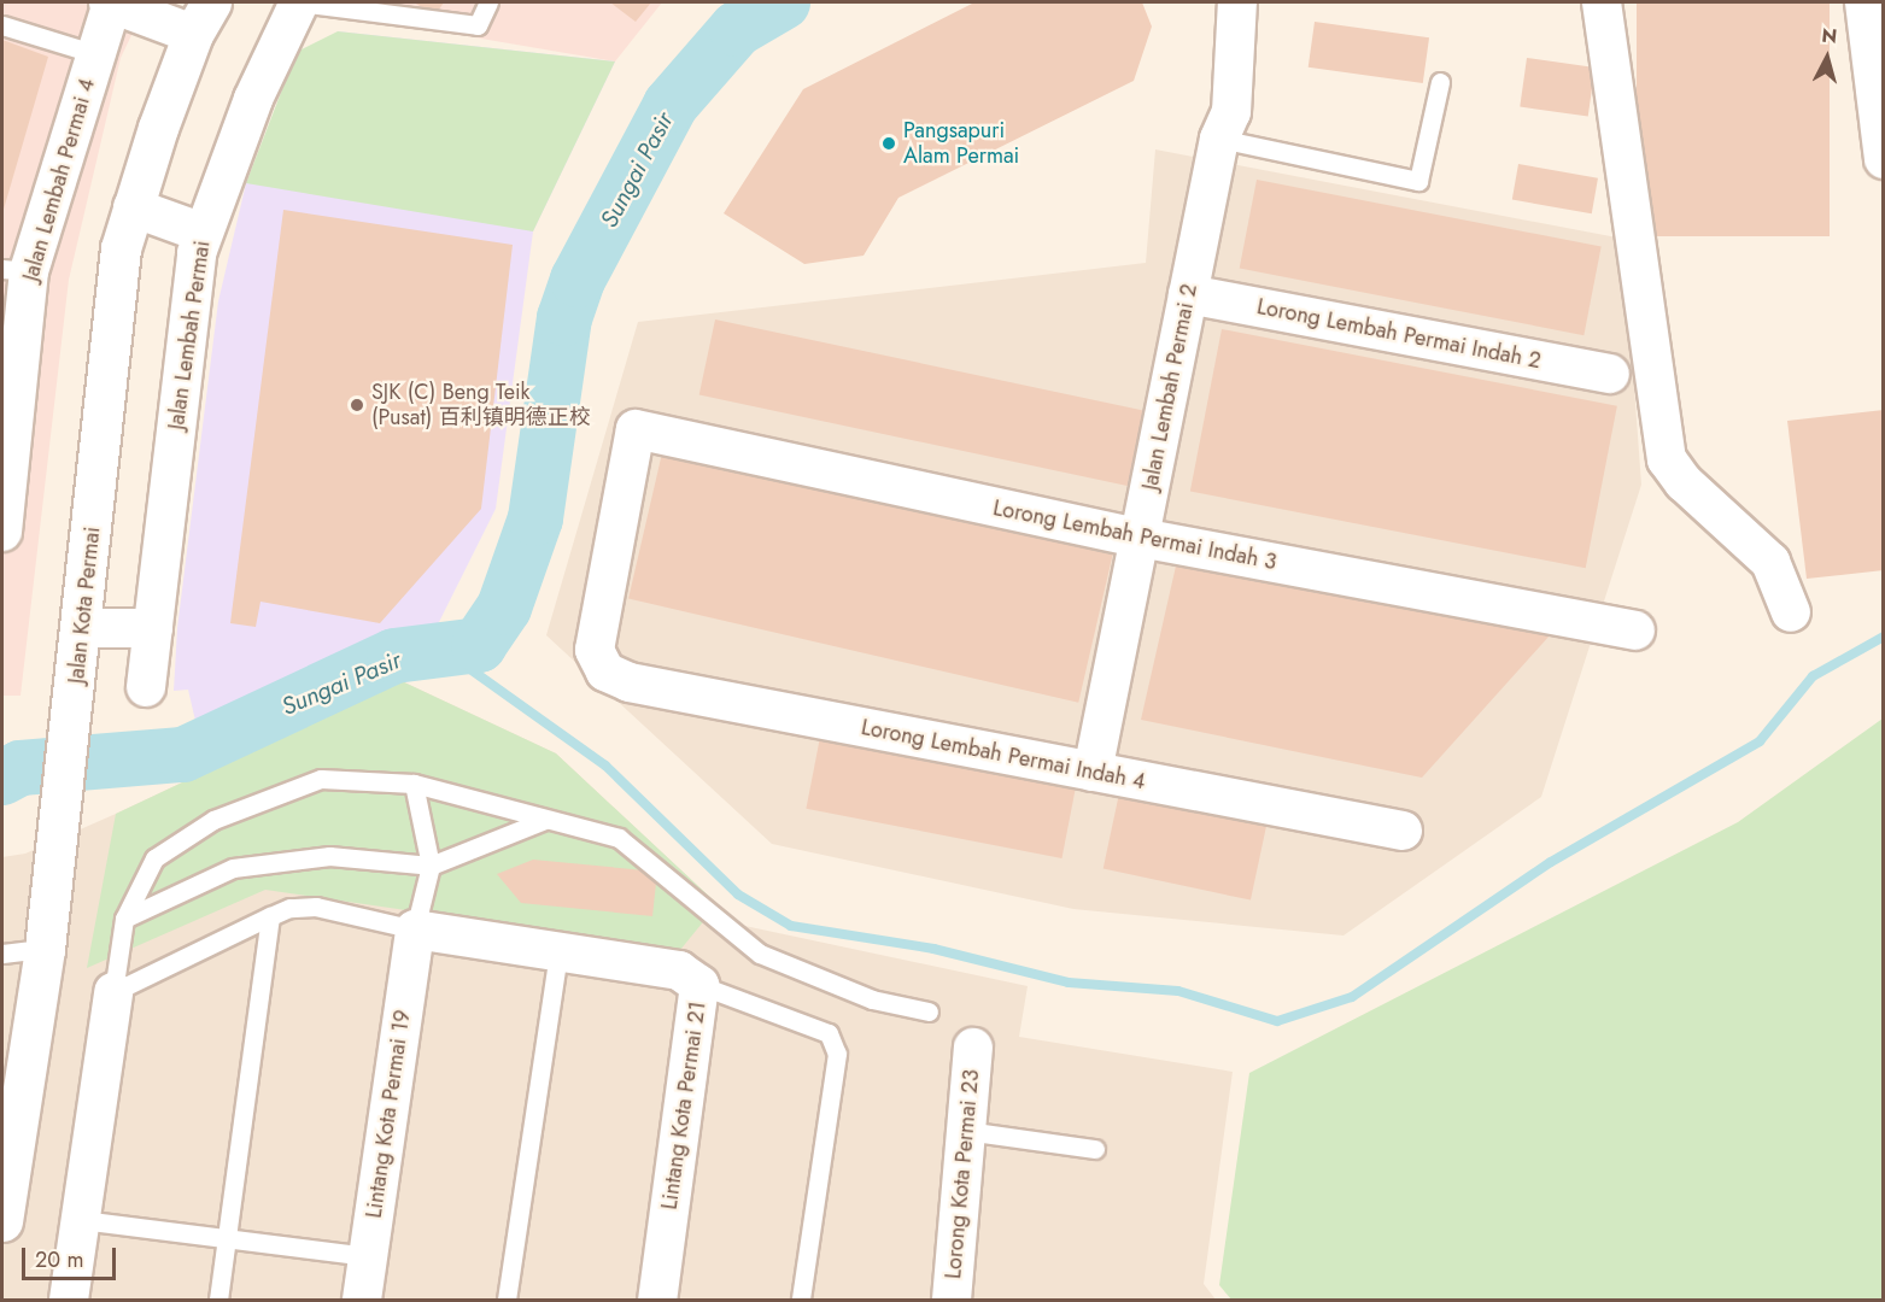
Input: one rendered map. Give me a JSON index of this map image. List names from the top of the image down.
{
  "streets": {
    "main road": ["Jalan Kota Permai"],
    "street": [
      "Jalan Lembah Permai 4",
      "Lorong Lembah Permai Indah 2",
      "Jalan Lembah Permai",
      "Jalan Lembah Permai 2",
      "Lorong Lembah Permai Indah 3",
      "Lorong Lembah Permai Indah 4",
      "Lintang Kota Permai 21",
      "Lintang Kota Permai 19",
      "Lorong Kota Permai 23"
    ]
  },
  "crossings": [
    ["Lorong Lembah Permai Indah 2", "Jalan Lembah Permai 2"],
    ["Jalan Lembah Permai 2", "Lorong Lembah Permai Indah 3"],
    ["Jalan Lembah Permai 2", "Lorong Lembah Permai Indah 4"],
    ["Lorong Lembah Permai Indah 3", "Lorong Lembah Permai Indah 4"],
    ["Lintang Kota Permai 21", "Lintang Kota Permai 19"]
  ],
  "water": ["Sungai Pasir"],
  "places": ["Pangsapuri Alam Permai", "SJK (C) Beng Teik (Pusat) 百利镇明德正校"],
  "scale_bar": "20 m",
  "north": "top"
}
